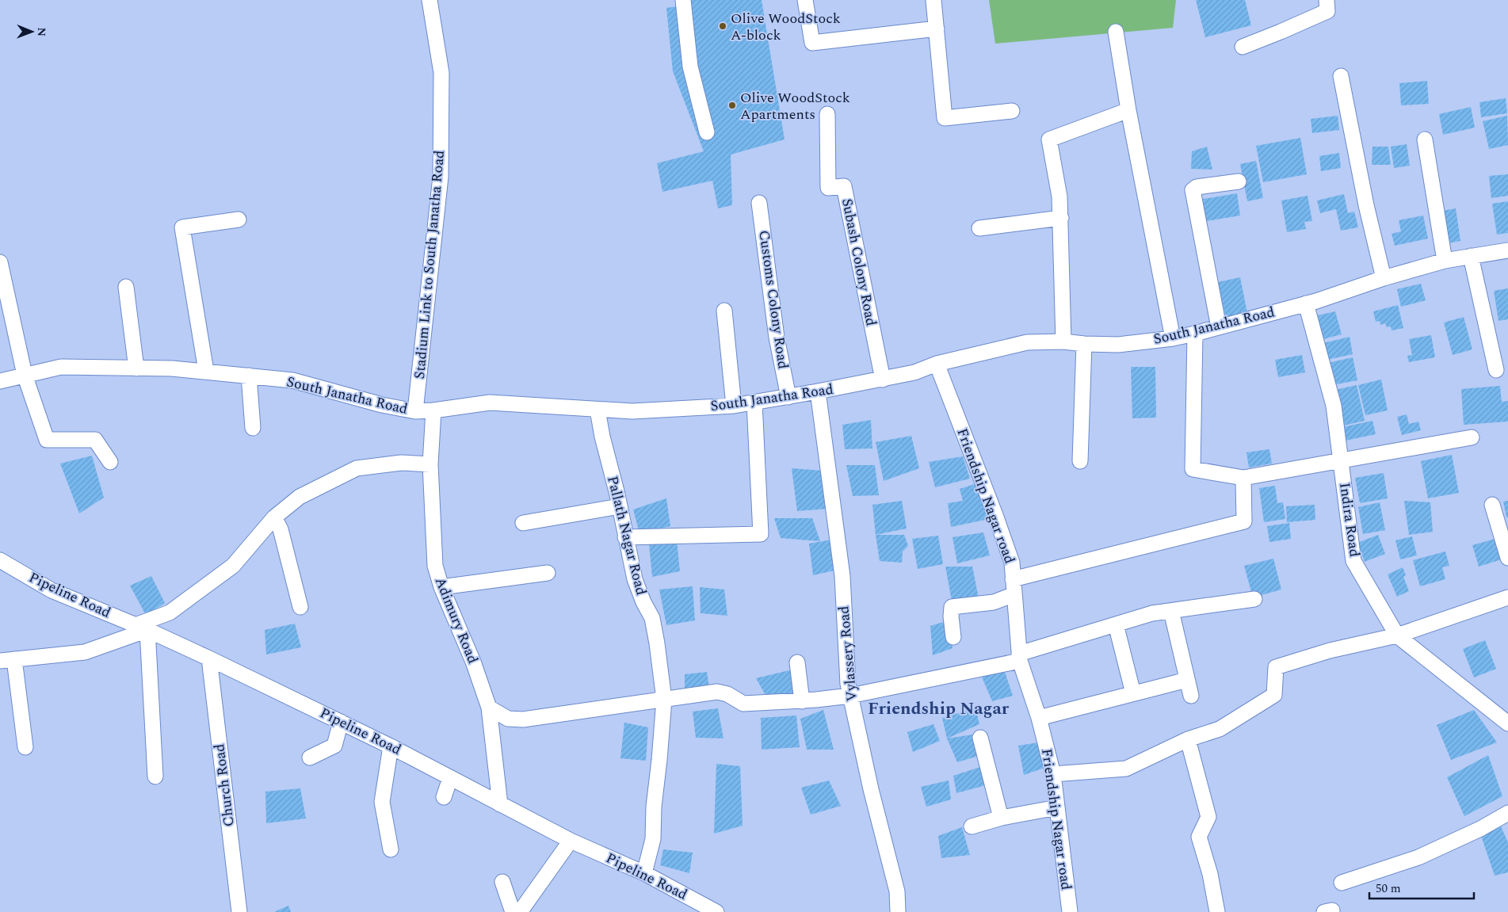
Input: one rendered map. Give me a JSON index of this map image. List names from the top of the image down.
{
  "streets": {
    "street": [
      "Subash Colony Road",
      "Stadium Link to South Janatha Road",
      "Customs Colony Road",
      "South Janatha Road",
      "Friendship Nagar road",
      "Indira Road",
      "Pallath Nagar Road",
      "Pipeline Road",
      "Adimury Road",
      "Vylassery Road",
      "Church Road"
    ]
  },
  "crossings": [
    ["Subash Colony Road", "South Janatha Road"],
    ["Stadium Link to South Janatha Road", "South Janatha Road"],
    ["Customs Colony Road", "South Janatha Road"],
    ["South Janatha Road", "Friendship Nagar road"],
    ["South Janatha Road", "Indira Road"],
    ["South Janatha Road", "Pallath Nagar Road"],
    ["South Janatha Road", "Adimury Road"],
    ["South Janatha Road", "Vylassery Road"],
    ["Pallath Nagar Road", "Pipeline Road"],
    ["Pipeline Road", "Adimury Road"],
    ["Pipeline Road", "Church Road"]
  ],
  "districts": ["Friendship Nagar"],
  "places": ["Olive WoodStock A-block", "Olive WoodStock Apartments"],
  "scale_bar": "50 m",
  "north": "right"
}
